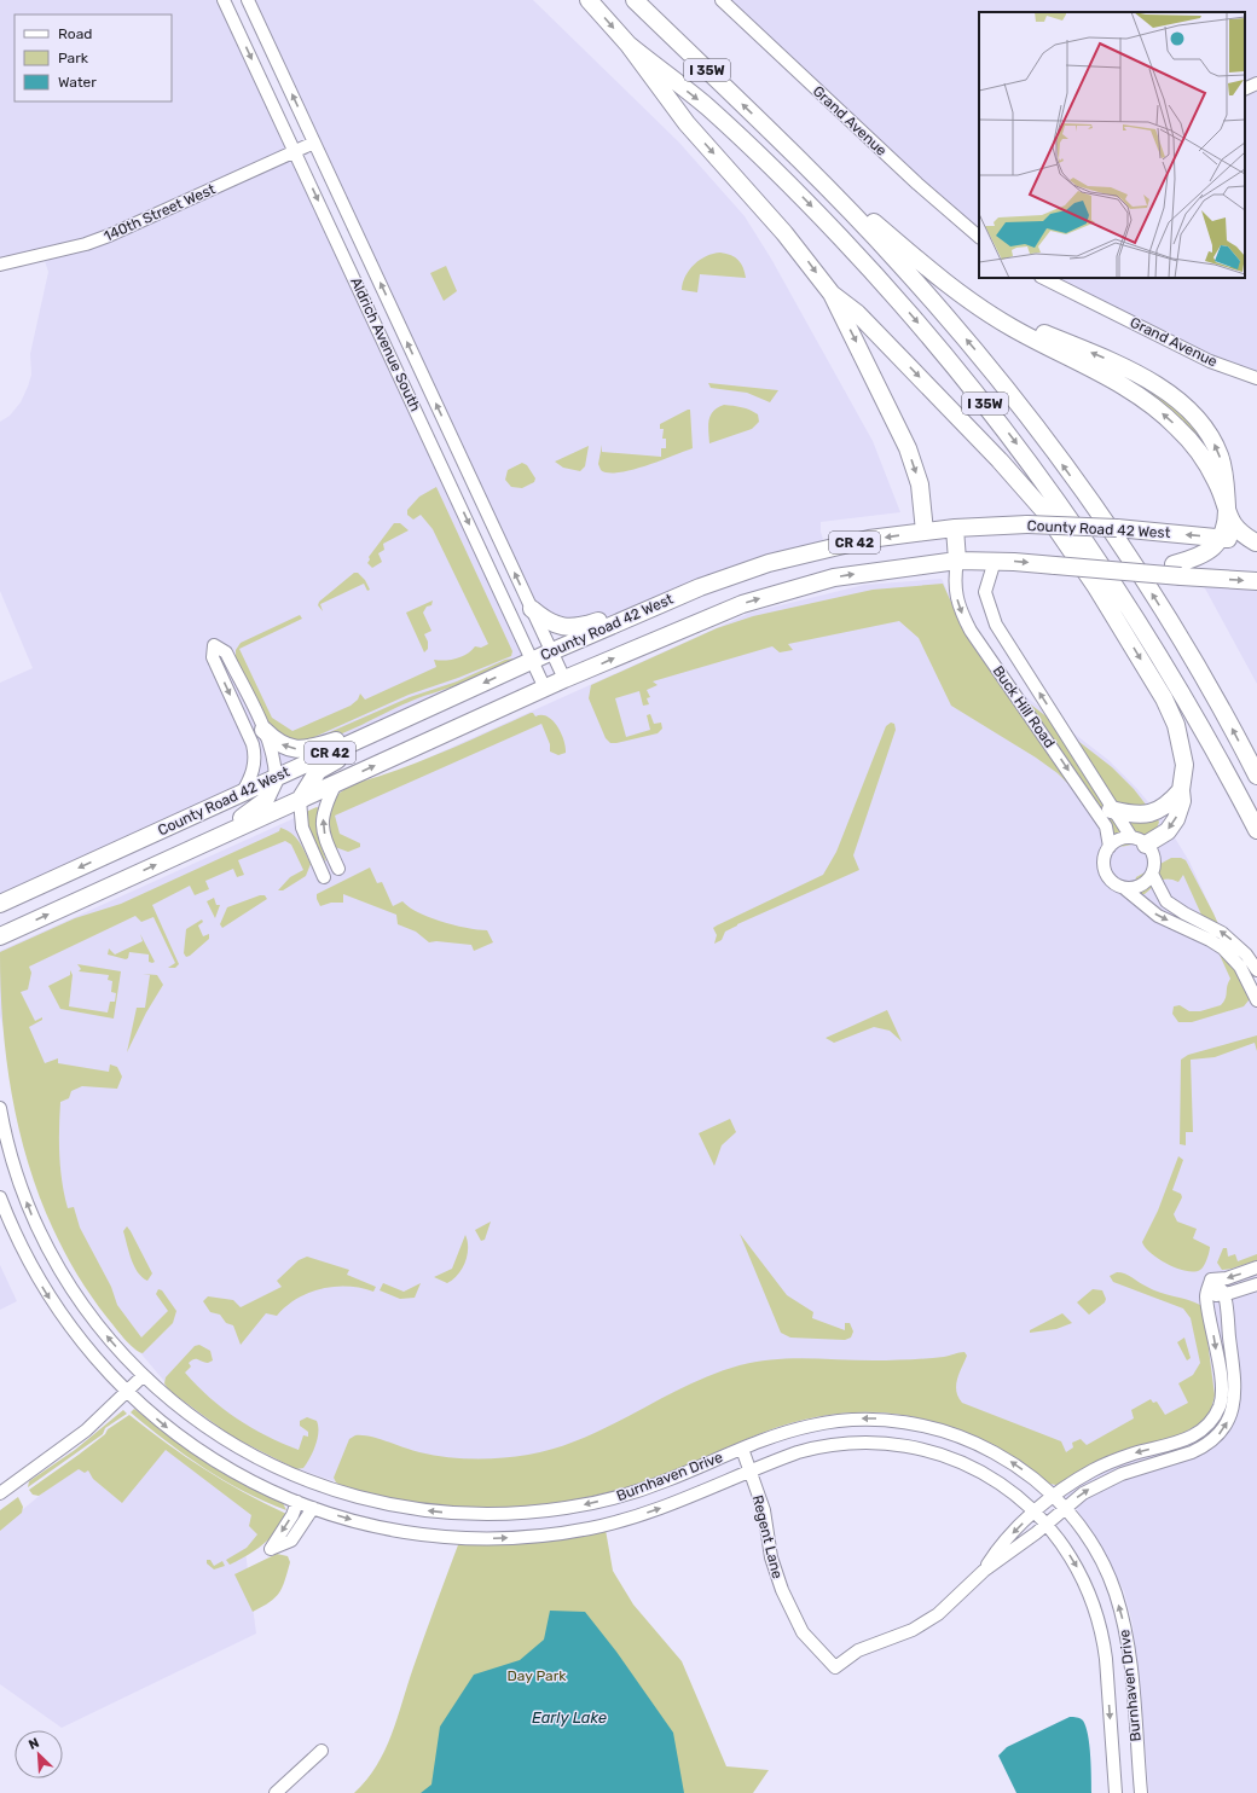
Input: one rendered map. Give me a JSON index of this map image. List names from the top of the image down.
{
  "streets": {
    "highway": ["I 35W", "County Road 42 West", "CR 42"],
    "street": [
      "Grand Avenue",
      "140th Street West",
      "Aldrich Avenue South",
      "Buck Hill Road",
      "Burnhaven Drive",
      "Regent Lane"
    ]
  },
  "crossings": [
    ["140th Street West", "Aldrich Avenue South"],
    ["Aldrich Avenue South", "County Road 42 West"],
    ["County Road 42 West", "Buck Hill Road"],
    ["Burnhaven Drive", "Regent Lane"]
  ],
  "water": ["Early Lake"],
  "parks": ["Day Park"],
  "legend": ["Road", "Park", "Water"],
  "north": "top left"
}
